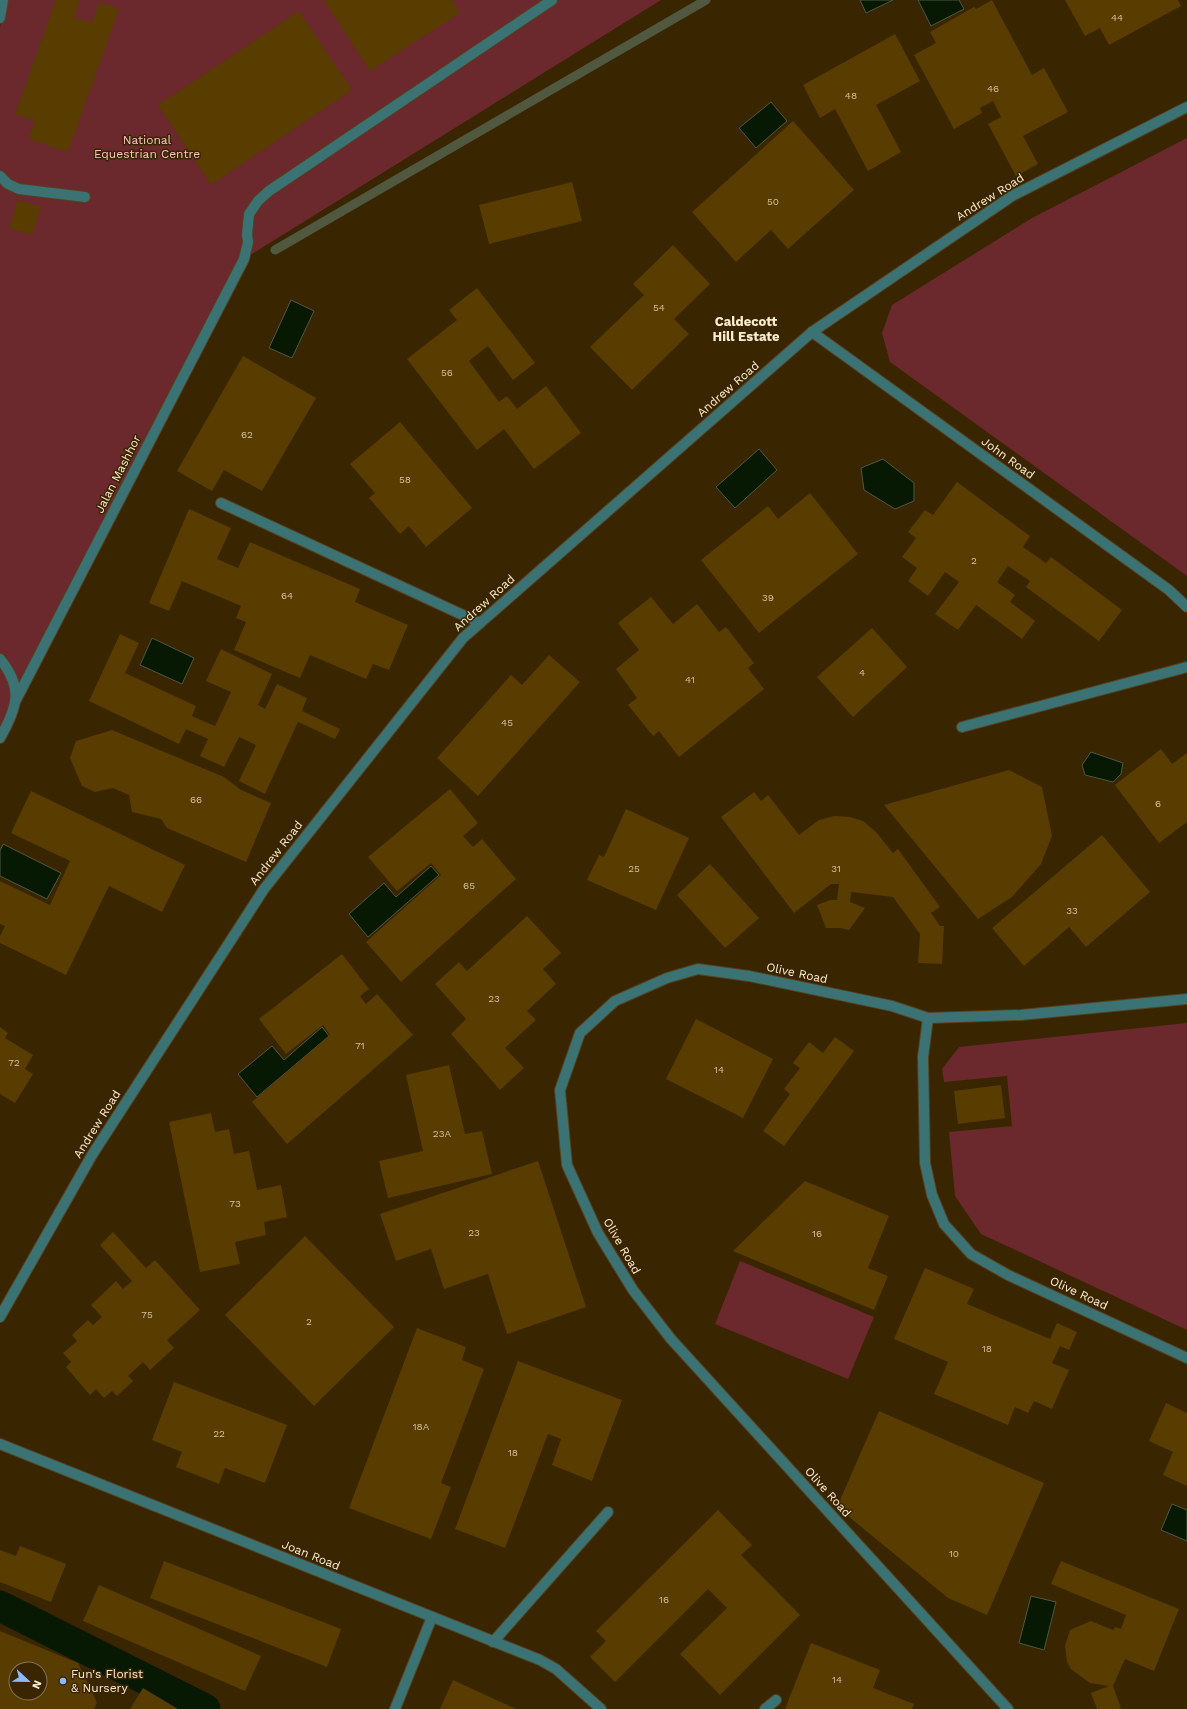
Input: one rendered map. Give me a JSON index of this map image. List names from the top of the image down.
{
  "streets": {
    "street": [
      "Andrew Road",
      "John Road",
      "Jalan Mashhor",
      "Olive Road",
      "Joan Road"
    ]
  },
  "crossings": [
    ["Andrew Road", "John Road"]
  ],
  "districts": ["Caldecott Hill Estate"],
  "parks": ["National Equestrian Centre"],
  "places": ["Fun's Florist & Nursery"],
  "house_numbers": [
    "44",
    "46",
    "48",
    "50",
    "54",
    "56",
    "62",
    "58",
    "2",
    "64",
    "39",
    "4",
    "41",
    "45",
    "66",
    "6",
    "25",
    "31",
    "65",
    "33",
    "23",
    "71",
    "72",
    "14",
    "23A",
    "73",
    "23",
    "16",
    "75",
    "2",
    "18",
    "18A",
    "22",
    "18",
    "10",
    "16",
    "14"
  ],
  "north": "right"
}
